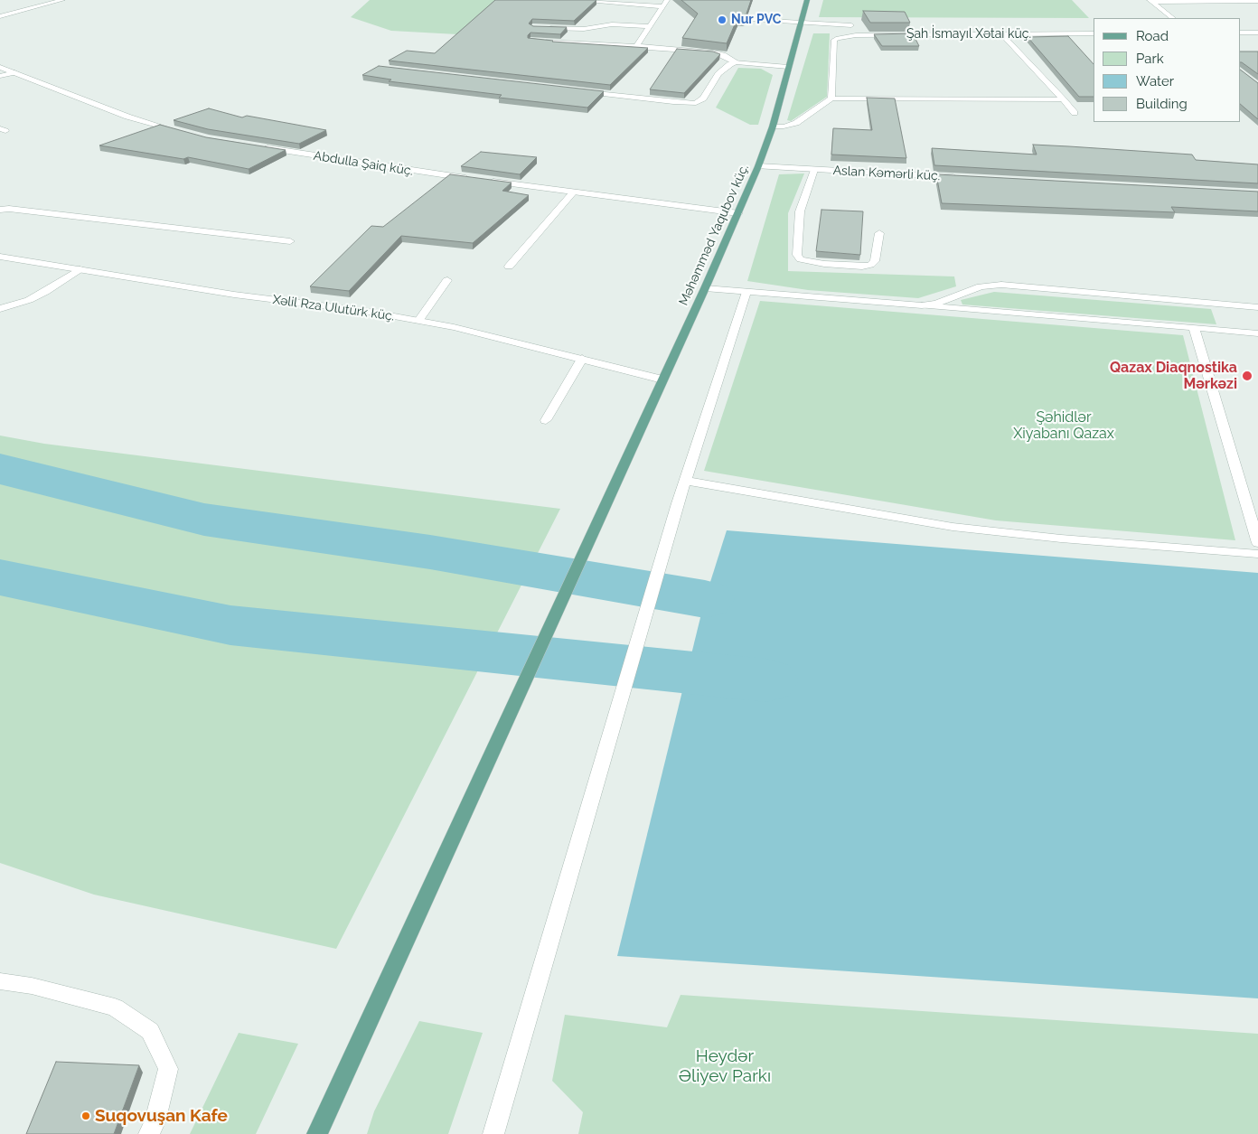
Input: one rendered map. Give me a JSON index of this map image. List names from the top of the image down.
{
  "streets": {
    "main road": ["Məhəmməd Yaqubov küç."],
    "street": [
      "Şah İsmayıl Xətai küç.",
      "Abdulla Şaiq küç.",
      "Aslan Kəmərli küç.",
      "Xəlil Rza Ulutürk küç."
    ]
  },
  "crossings": [
    ["Aslan Kəmərli küç.", "Məhəmməd Yaqubov küç."],
    ["Məhəmməd Yaqubov küç.", "Xəlil Rza Ulutürk küç."]
  ],
  "parks": ["Şəhidlər Xiyabanı Qazax", "Heydər Əliyev Parkı"],
  "places": ["Nur PVC", "Qazax Diaqnostika Mərkəzi", "Suqovuşan Kafe"],
  "legend": [
    "Road",
    "Park",
    "Water",
    "Building"
  ]
}
